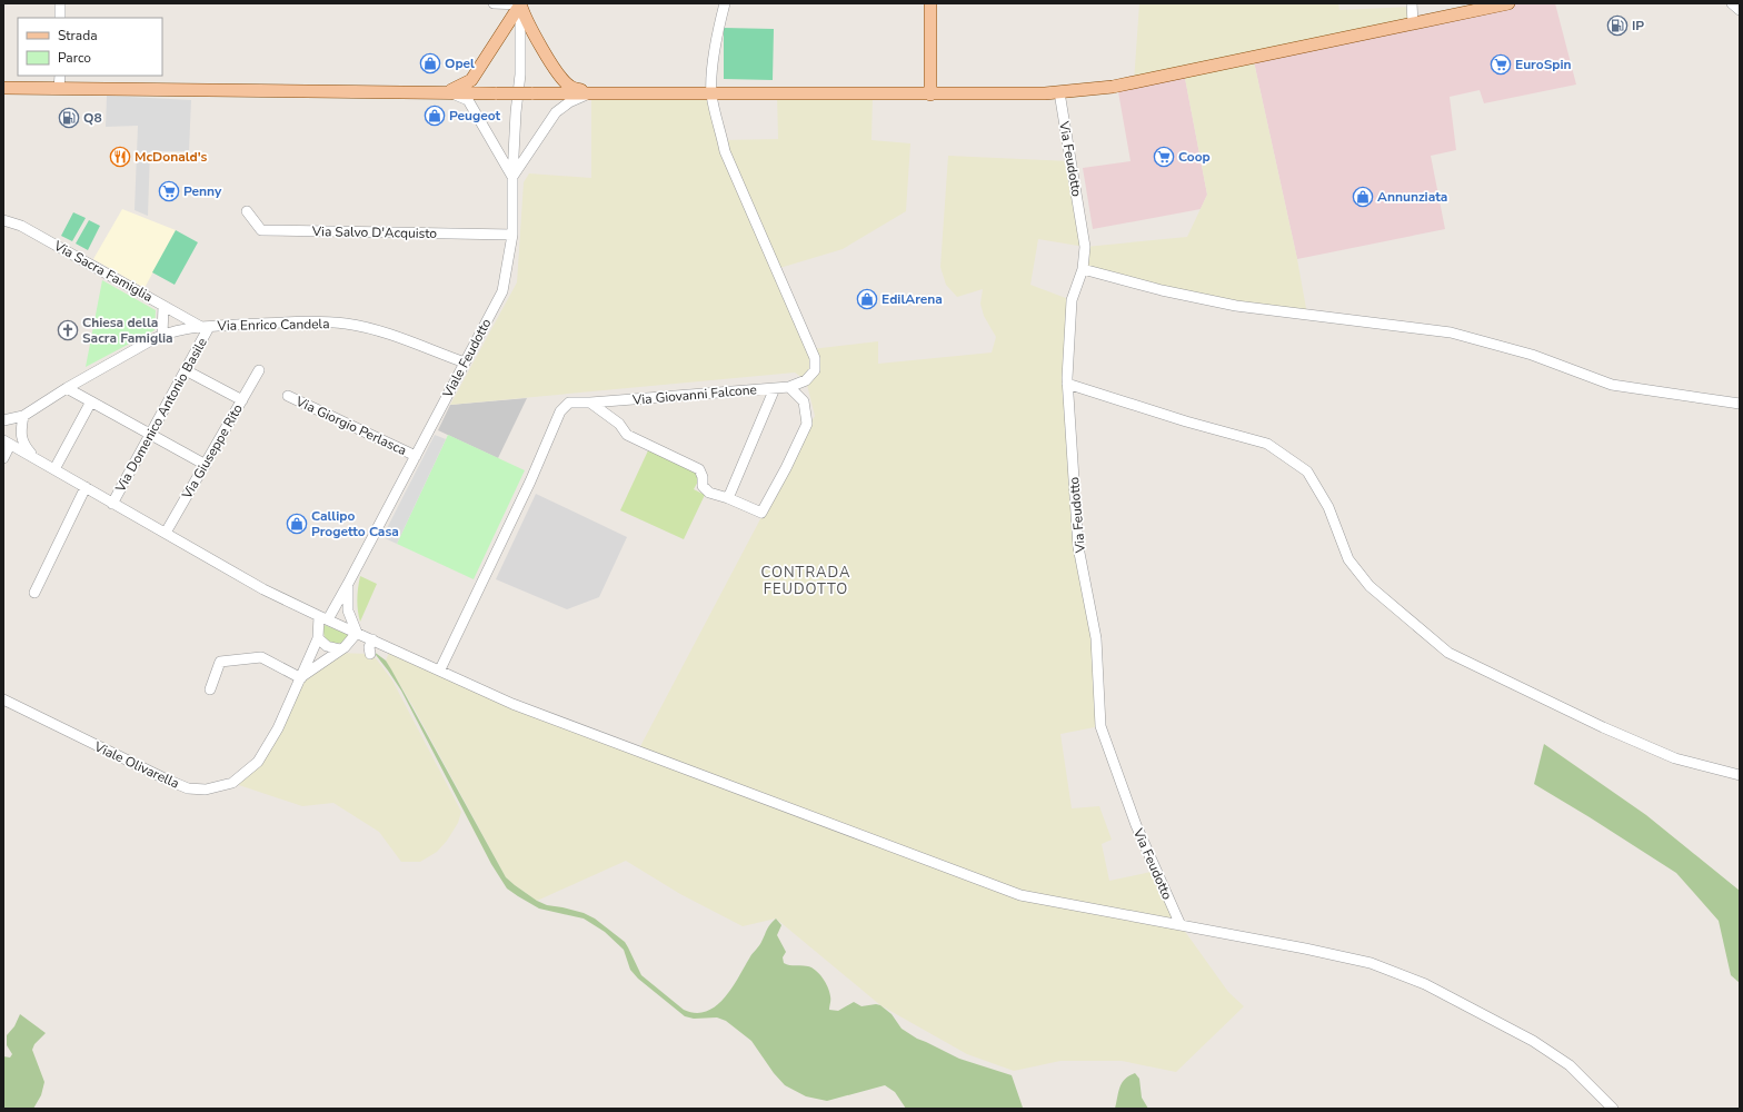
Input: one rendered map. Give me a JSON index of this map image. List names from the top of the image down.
{
  "streets": {
    "street": [
      "Via Feudotto",
      "Via Salvo D'Acquisto",
      "Via Sacra Famiglia",
      "Via Enrico Candela",
      "Viale Feudotto",
      "Via Giovanni Falcone",
      "Via Domenico Antonio Basile",
      "Via Giorgio Perlasca",
      "Via Giuseppe Rito",
      "Viale Olivarella"
    ]
  },
  "crossings": [
    ["Via Salvo D'Acquisto", "Viale Feudotto"],
    ["Via Sacra Famiglia", "Via Enrico Candela"],
    ["Via Sacra Famiglia", "Via Domenico Antonio Basile"],
    ["Via Enrico Candela", "Viale Feudotto"],
    ["Via Enrico Candela", "Via Domenico Antonio Basile"],
    ["Viale Feudotto", "Via Giorgio Perlasca"],
    ["Viale Feudotto", "Viale Olivarella"]
  ],
  "districts": ["CONTRADA FEUDOTTO"],
  "places": {
    "fuel station": ["IP", "Q8"],
    "shop": [
      "Opel",
      "Peugeot",
      "Annunziata",
      "EdilArena",
      "Callipo Progetto Casa"
    ],
    "supermarket": ["EuroSpin", "Coop", "Penny"],
    "restaurant": ["McDonald's"],
    "church": ["Chiesa della Sacra Famiglia"]
  },
  "legend": ["Strada", "Parco"]
}
